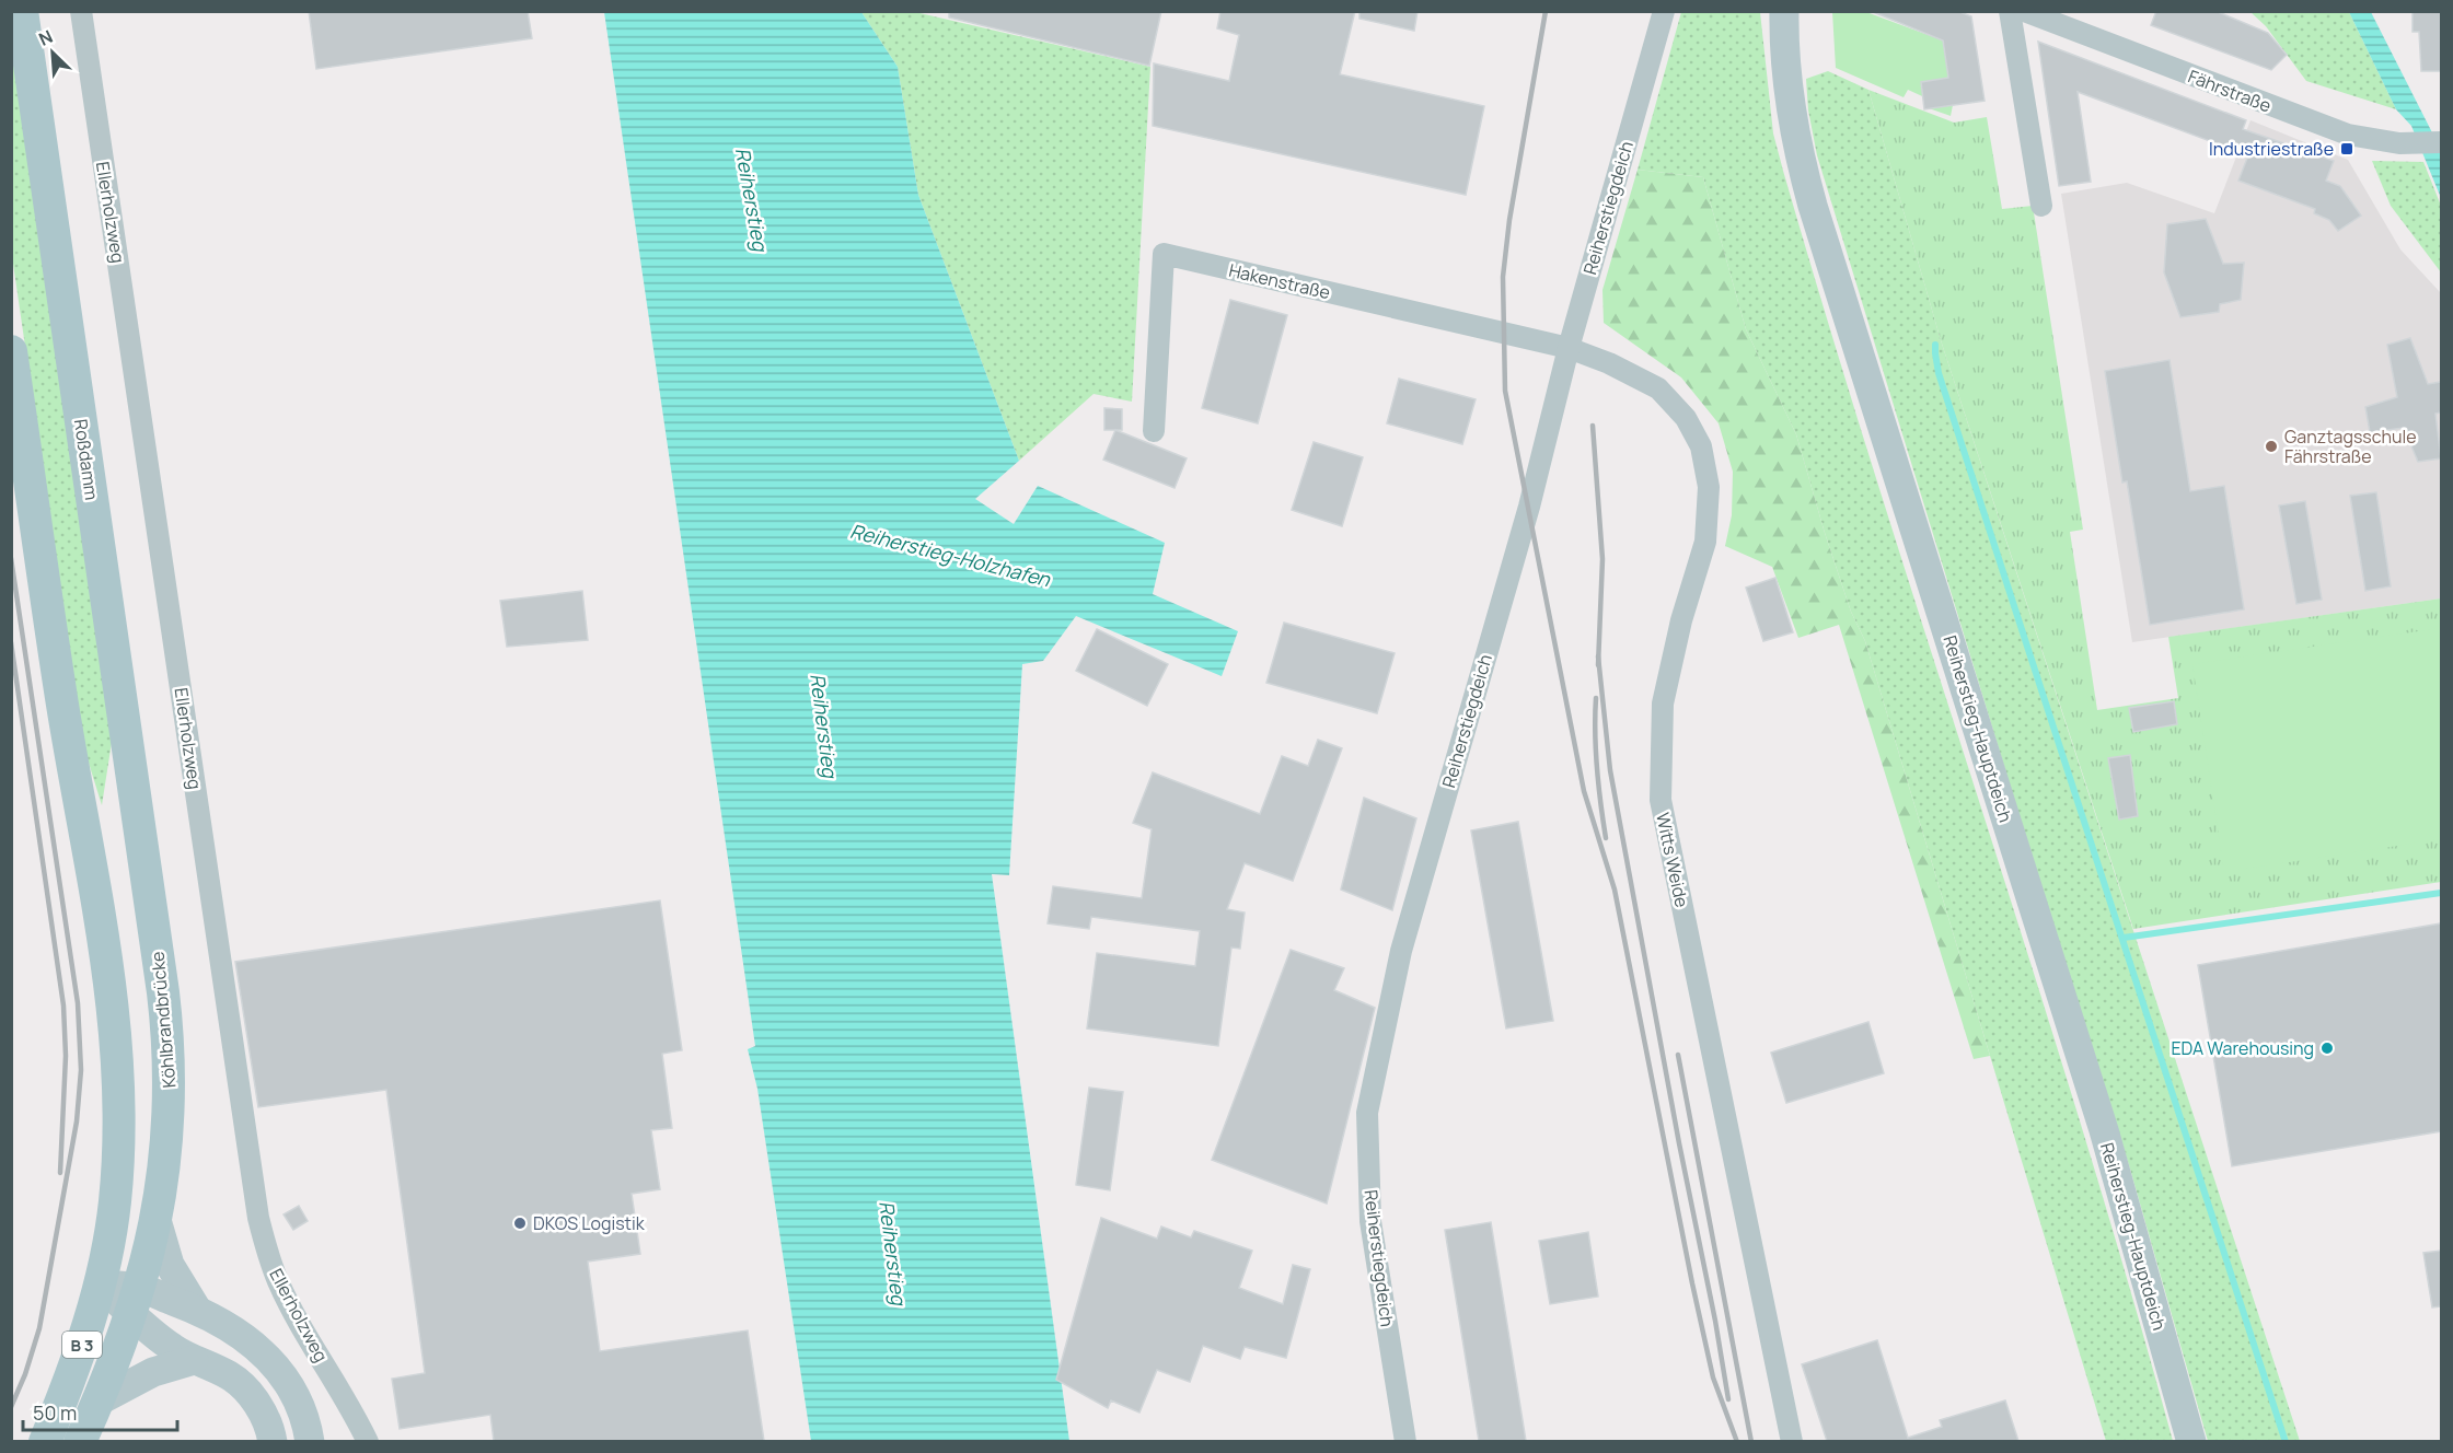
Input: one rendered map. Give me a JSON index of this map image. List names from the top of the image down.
{
  "streets": {
    "main road": [
      "Roßdamm",
      "Reiherstieg-Hauptdeich",
      "Köhlbrandbrücke",
      "B 3"
    ],
    "street": [
      "Fährstraße",
      "Reiherstiegdeich",
      "Ellerholzweg",
      "Hakenstraße",
      "Witts Weide"
    ]
  },
  "crossings": [
    ["Reiherstiegdeich", "Hakenstraße"],
    ["Reiherstiegdeich", "Witts Weide"],
    ["Hakenstraße", "Witts Weide"],
    ["Roßdamm", "Köhlbrandbrücke"]
  ],
  "water": ["Reiherstieg", "Reiherstieg-Holzhafen"],
  "places": {
    "transit": ["Industriestraße"],
    "other": ["Ganztagsschule Fährstraße", "EDA Warehousing", "DKOS Logistik"]
  },
  "scale_bar": "50 m",
  "north": "top left"
}
